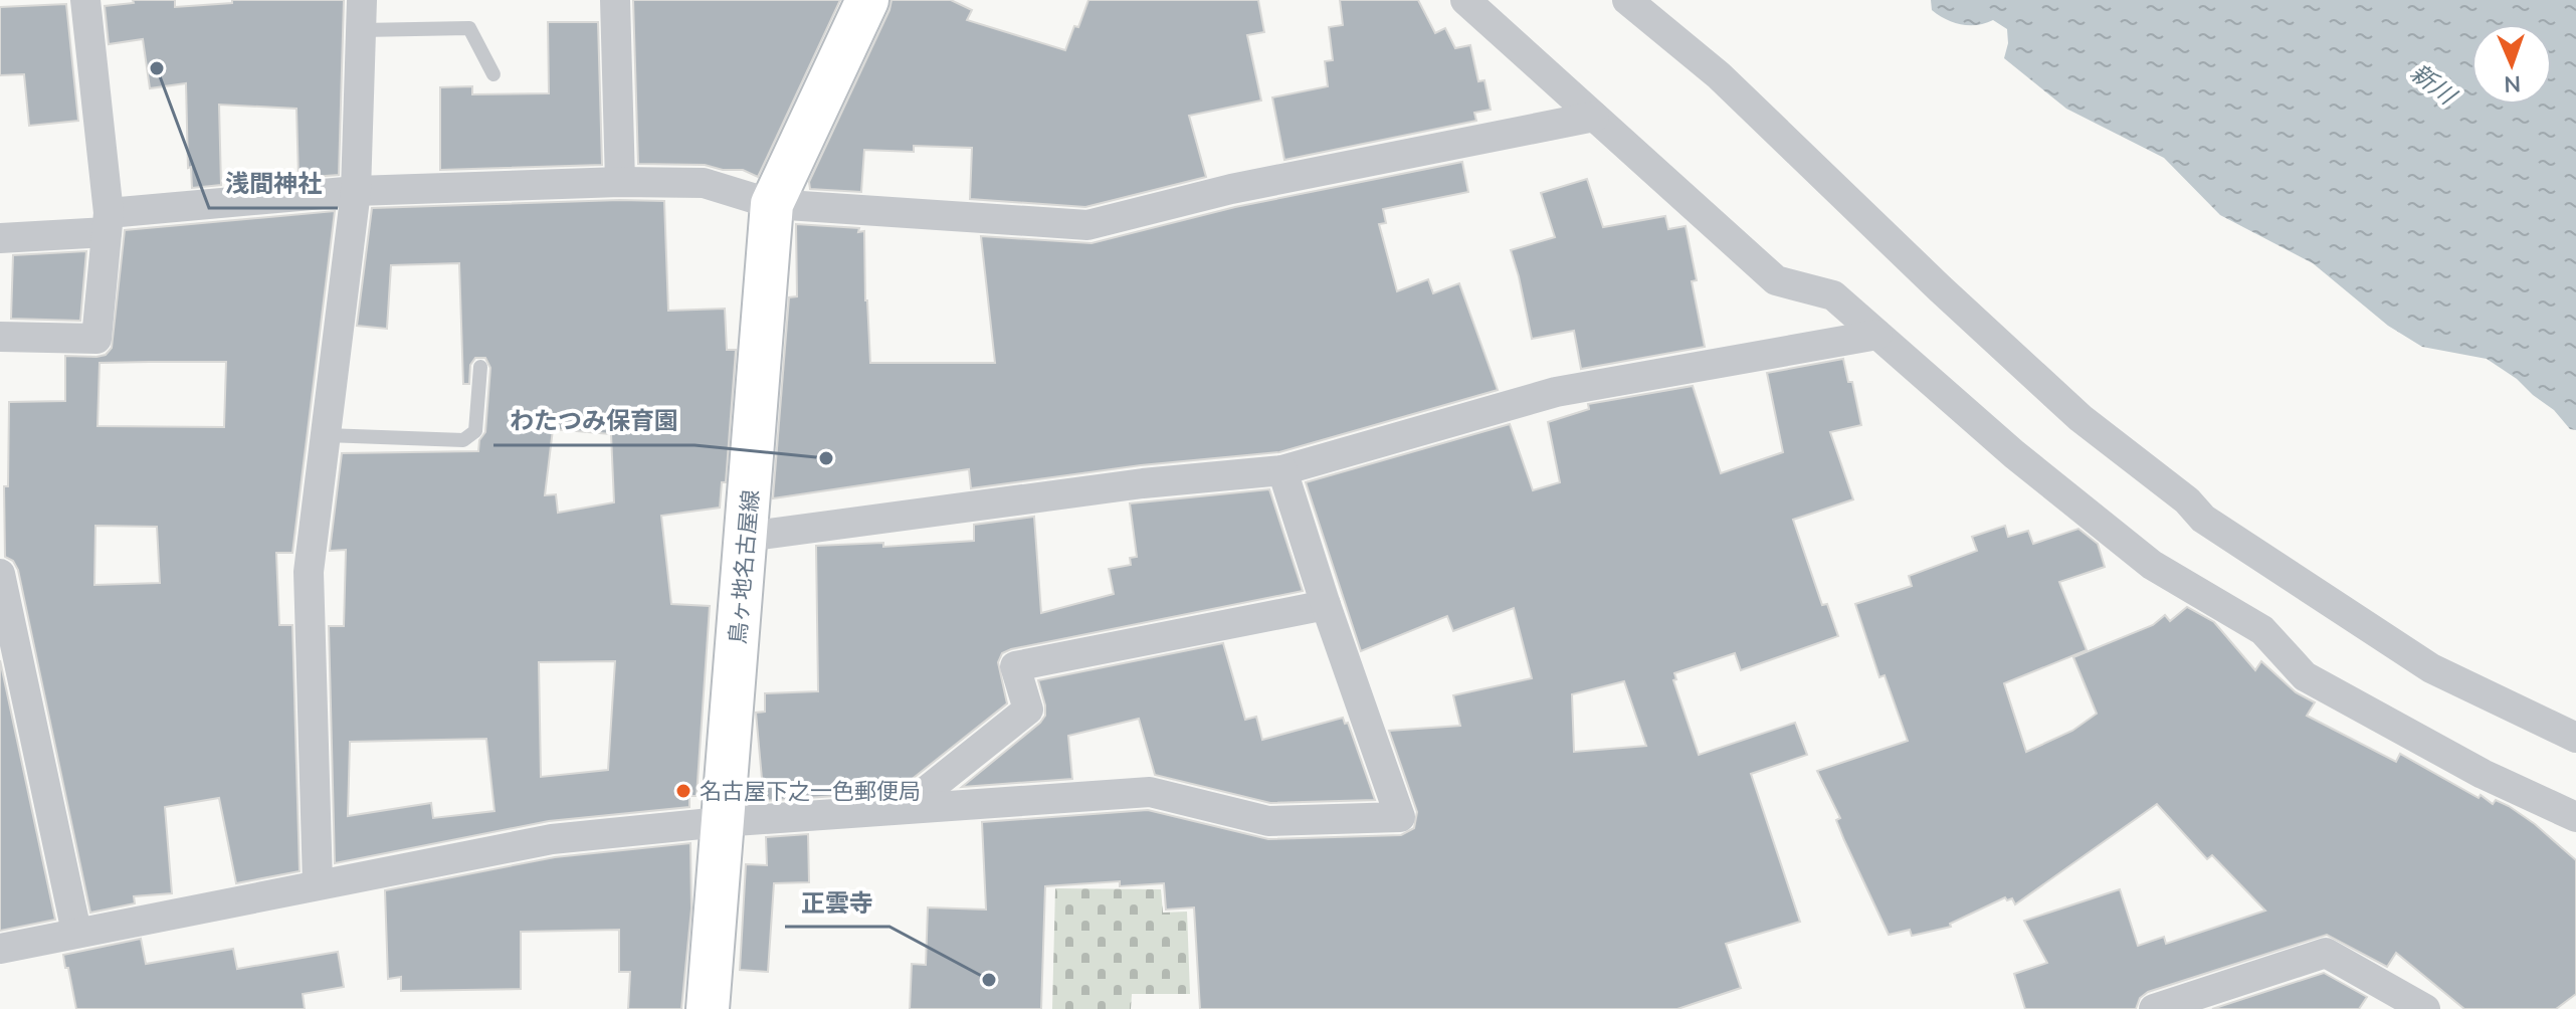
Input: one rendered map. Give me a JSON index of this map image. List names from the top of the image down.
{
  "streets": {
    "main road": ["鳥ヶ地名古屋線"]
  },
  "water": ["新川"],
  "places": [
    "浅間神社",
    "わたつみ保育園",
    "名古屋下之一色郵便局",
    "正雲寺"
  ],
  "north": "bottom"
}
